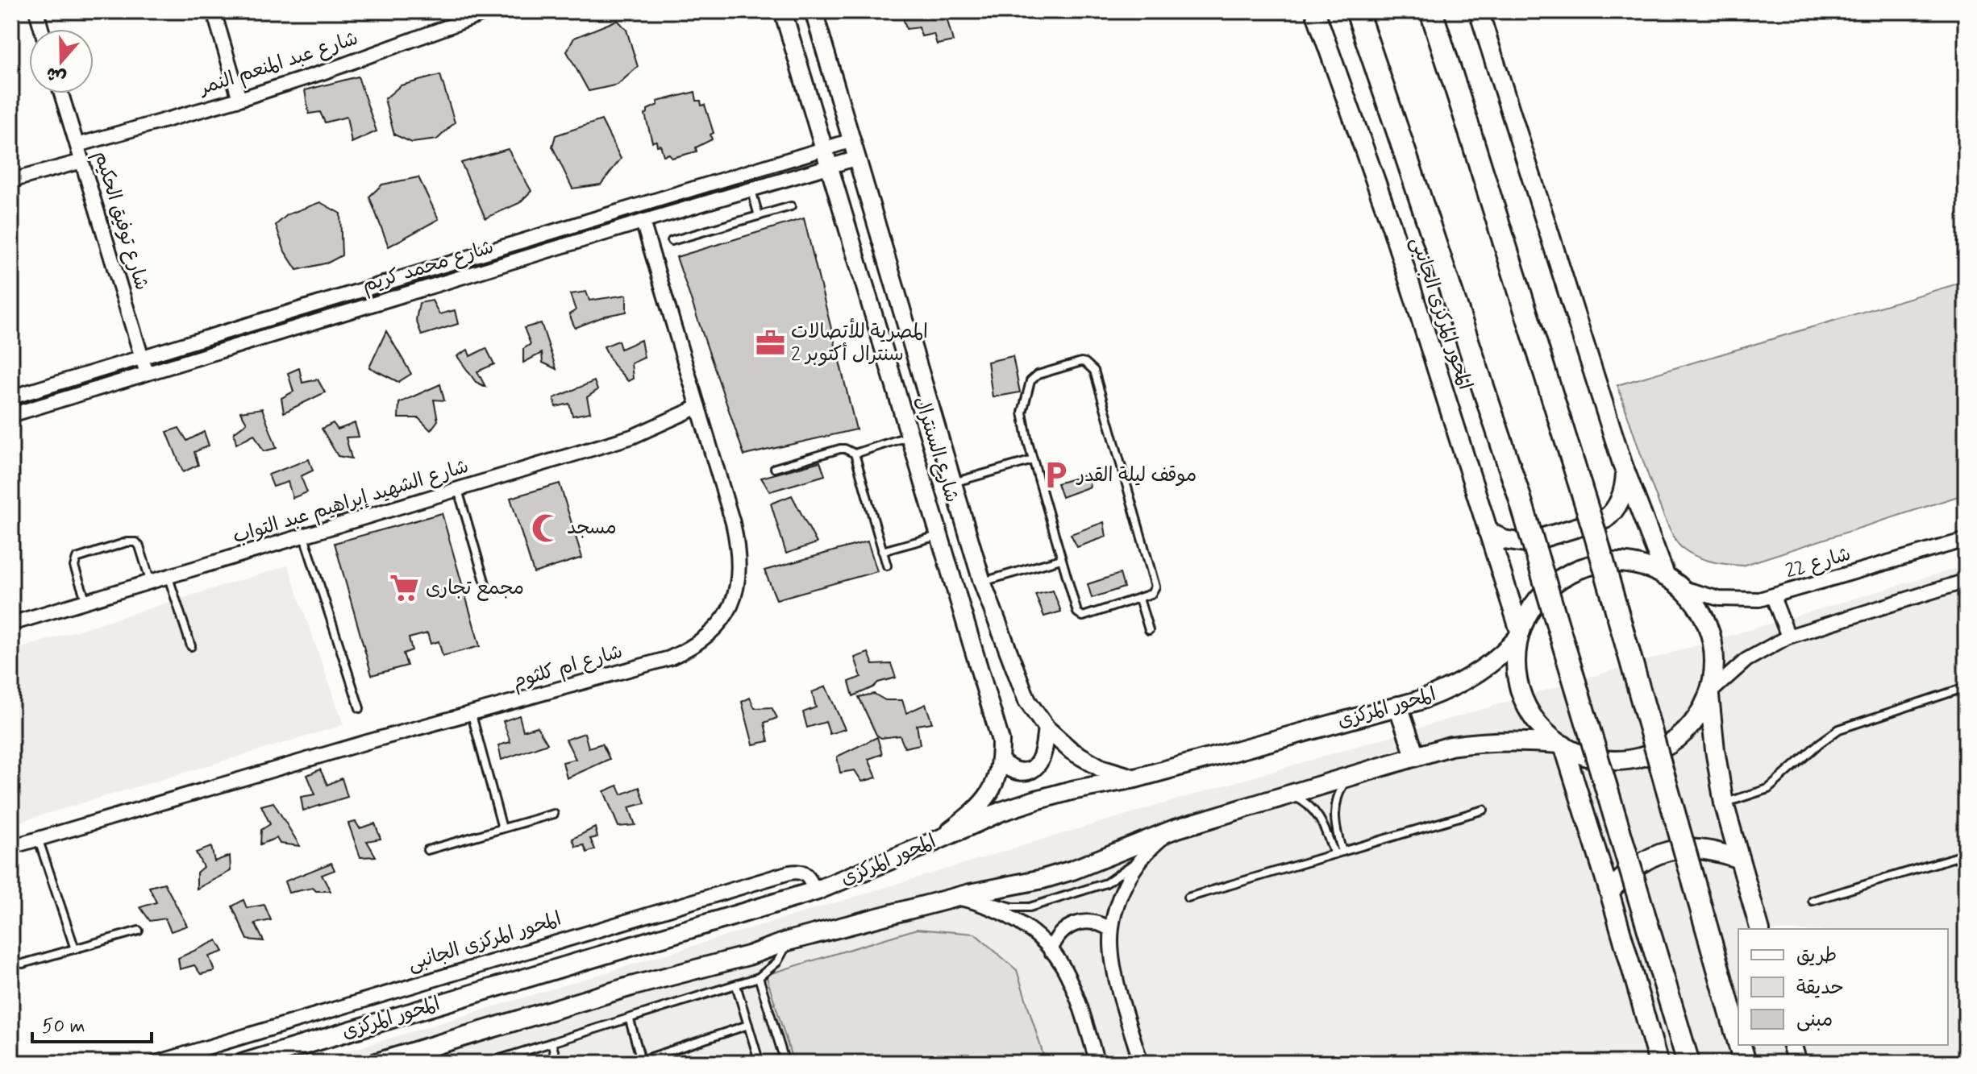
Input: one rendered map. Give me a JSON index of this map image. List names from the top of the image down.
{
  "streets": {
    "main road": ["المحور المركزى الجانبى", "المحور المركزى"],
    "street": [
      "شارع عبد المنعم النمر",
      "شارع توفيق الحكيم",
      "شارع محمد كريم",
      "شارع السنترال",
      "شارع الشهيد إبراهيم عبد التواب",
      "شارع 22",
      "شارع ام كلثوم"
    ]
  },
  "crossings": [
    ["شارع عبد المنعم النمر", "شارع توفيق الحكيم"],
    ["شارع توفيق الحكيم", "شارع محمد كريم"],
    ["شارع محمد كريم", "شارع السنترال"],
    ["شارع محمد كريم", "شارع ام كلثوم"],
    ["المحور المركزى الجانبى", "شارع 22"],
    ["المحور المركزى الجانبى", "المحور المركزى"],
    ["شارع السنترال", "المحور المركزى"],
    ["شارع الشهيد إبراهيم عبد التواب", "شارع ام كلثوم"],
    ["شارع 22", "المحور المركزى"]
  ],
  "places": {
    "office": ["المصرية للأتصالات سنترال أكتوبر 2"],
    "parking": ["موقف ليلة القدر"],
    "mosque": ["مسجد"],
    "supermarket": ["مجمع تجارى"]
  },
  "legend": ["طريق", "حديقة", "مبنى"],
  "scale_bar": "50 m",
  "north": "bottom"
}
